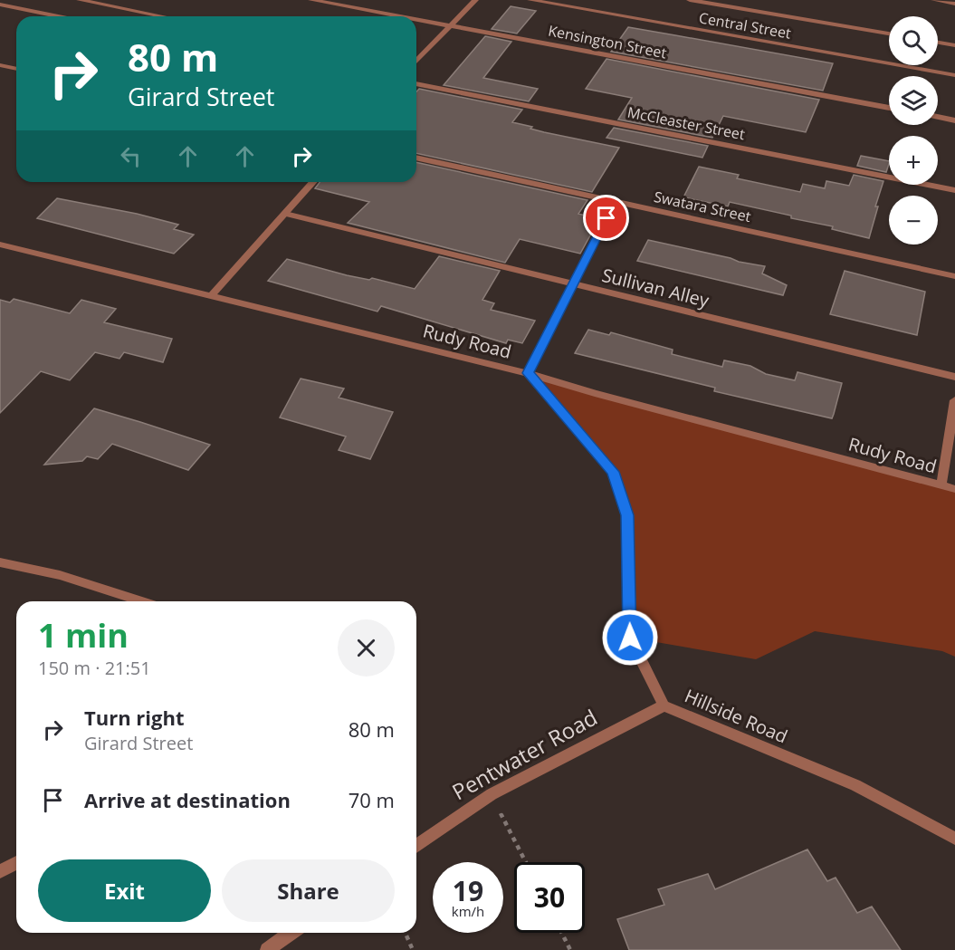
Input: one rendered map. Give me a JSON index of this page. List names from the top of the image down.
{
  "streets": {
    "street": [
      "Central Street",
      "Kensington Street",
      "McCleaster Street",
      "Swatara Street",
      "Sullivan Alley",
      "Rudy Road",
      "Hillside Road",
      "Pentwater Road"
    ]
  },
  "crossings": [
    ["Rudy Road", "Hillside Road"],
    ["Hillside Road", "Pentwater Road"]
  ],
  "page": {
    "map_buttons": ["+", "−"],
    "turn": ["80 m", "Girard Street"],
    "heading": ["1 min", "150 m · 21:51"],
    "list": [
      {
        "name": "Turn right",
        "note": "Girard Street",
        "value": "80 m"
      },
      {
        "name": "Arrive at destination",
        "value": "70 m"
      }
    ],
    "buttons": ["Exit", "Share"],
    "speed": "19 km/h",
    "limit": "30"
  }
}
